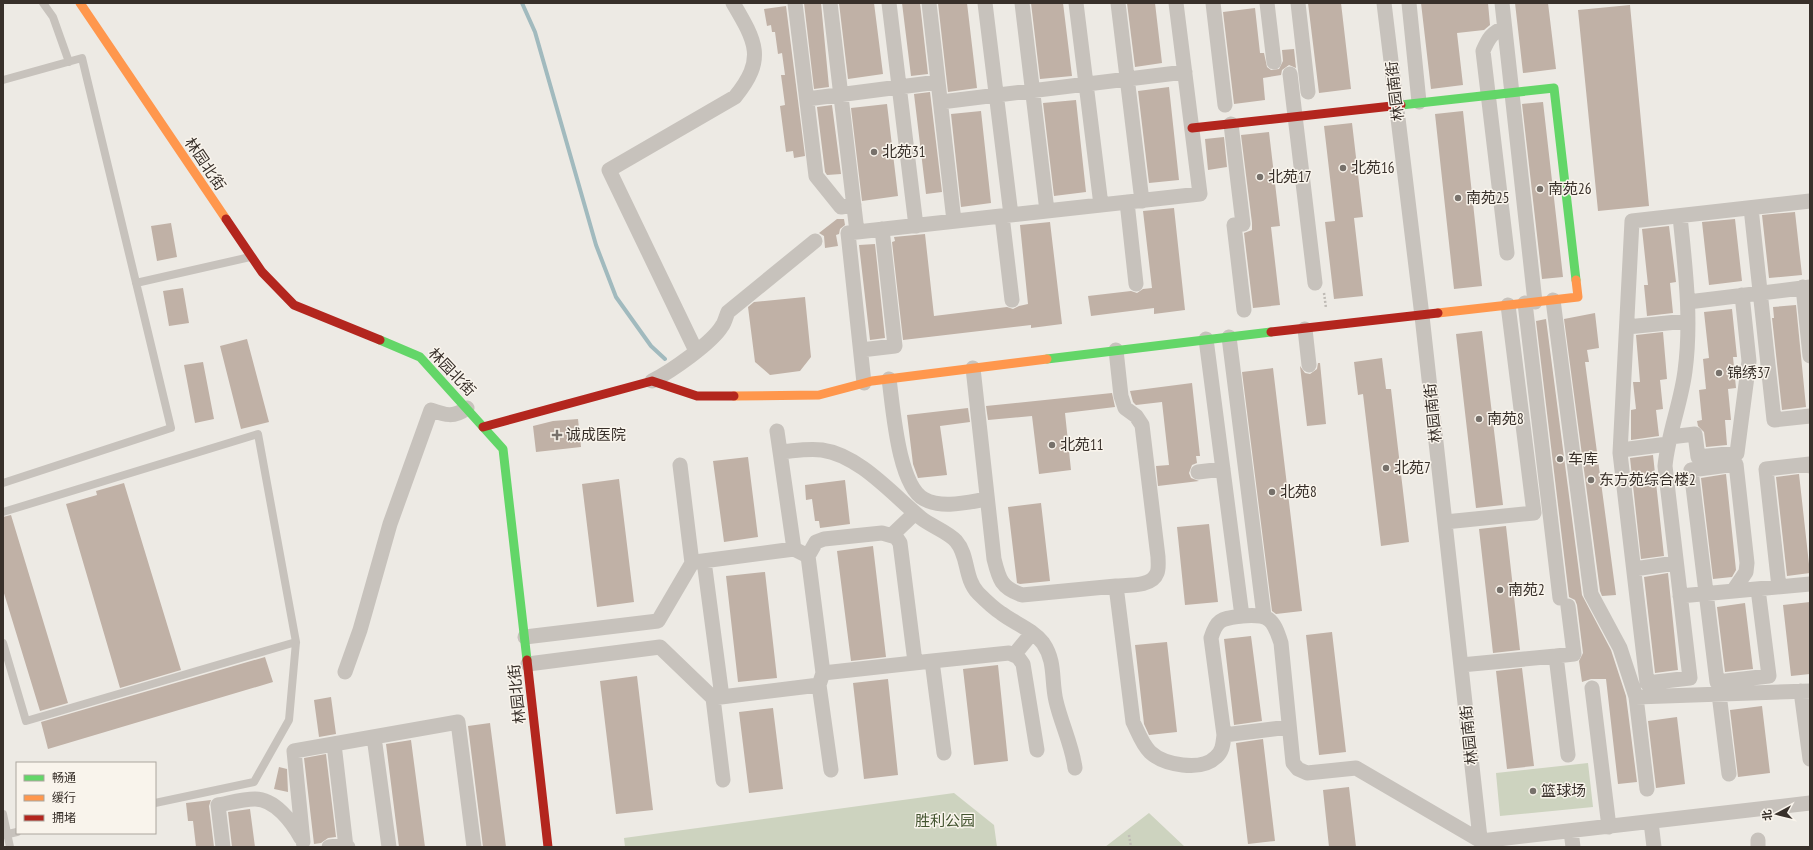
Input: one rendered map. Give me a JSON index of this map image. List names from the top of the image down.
{
  "streets": {
    "street": ["林园南街", "林园北街"]
  },
  "parks": ["胜利公园"],
  "places": {
    "other": [
      "北苑31",
      "北苑16",
      "北苑17",
      "南苑26",
      "南苑25",
      "锦绣37",
      "南苑8",
      "北苑11",
      "车库",
      "北苑7",
      "东方苑综合楼2",
      "北苑8",
      "南苑2",
      "篮球场"
    ],
    "health": ["诚成医院"]
  },
  "legend": ["畅通", "缓行", "拥堵"],
  "north": "left"
}
